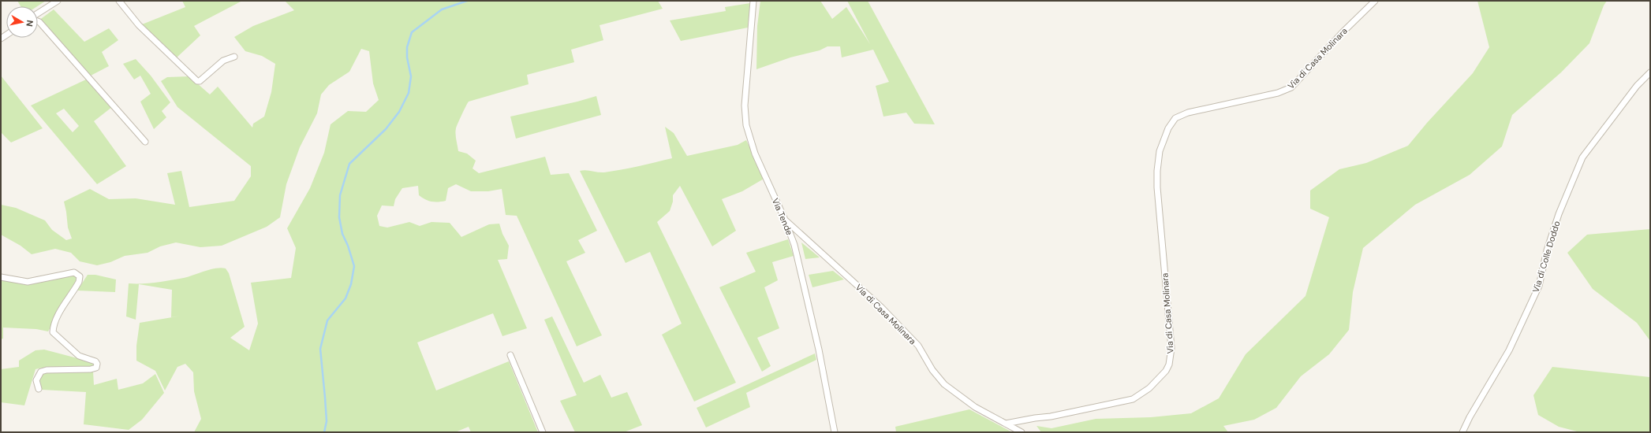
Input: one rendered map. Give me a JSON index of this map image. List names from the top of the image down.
{
  "streets": {
    "street": ["Via di Casa Molinara", "Via Tende", "Via di Colle Doddo"]
  },
  "crossings": [
    ["Via di Casa Molinara", "Via Tende"]
  ],
  "north": "right"
}
